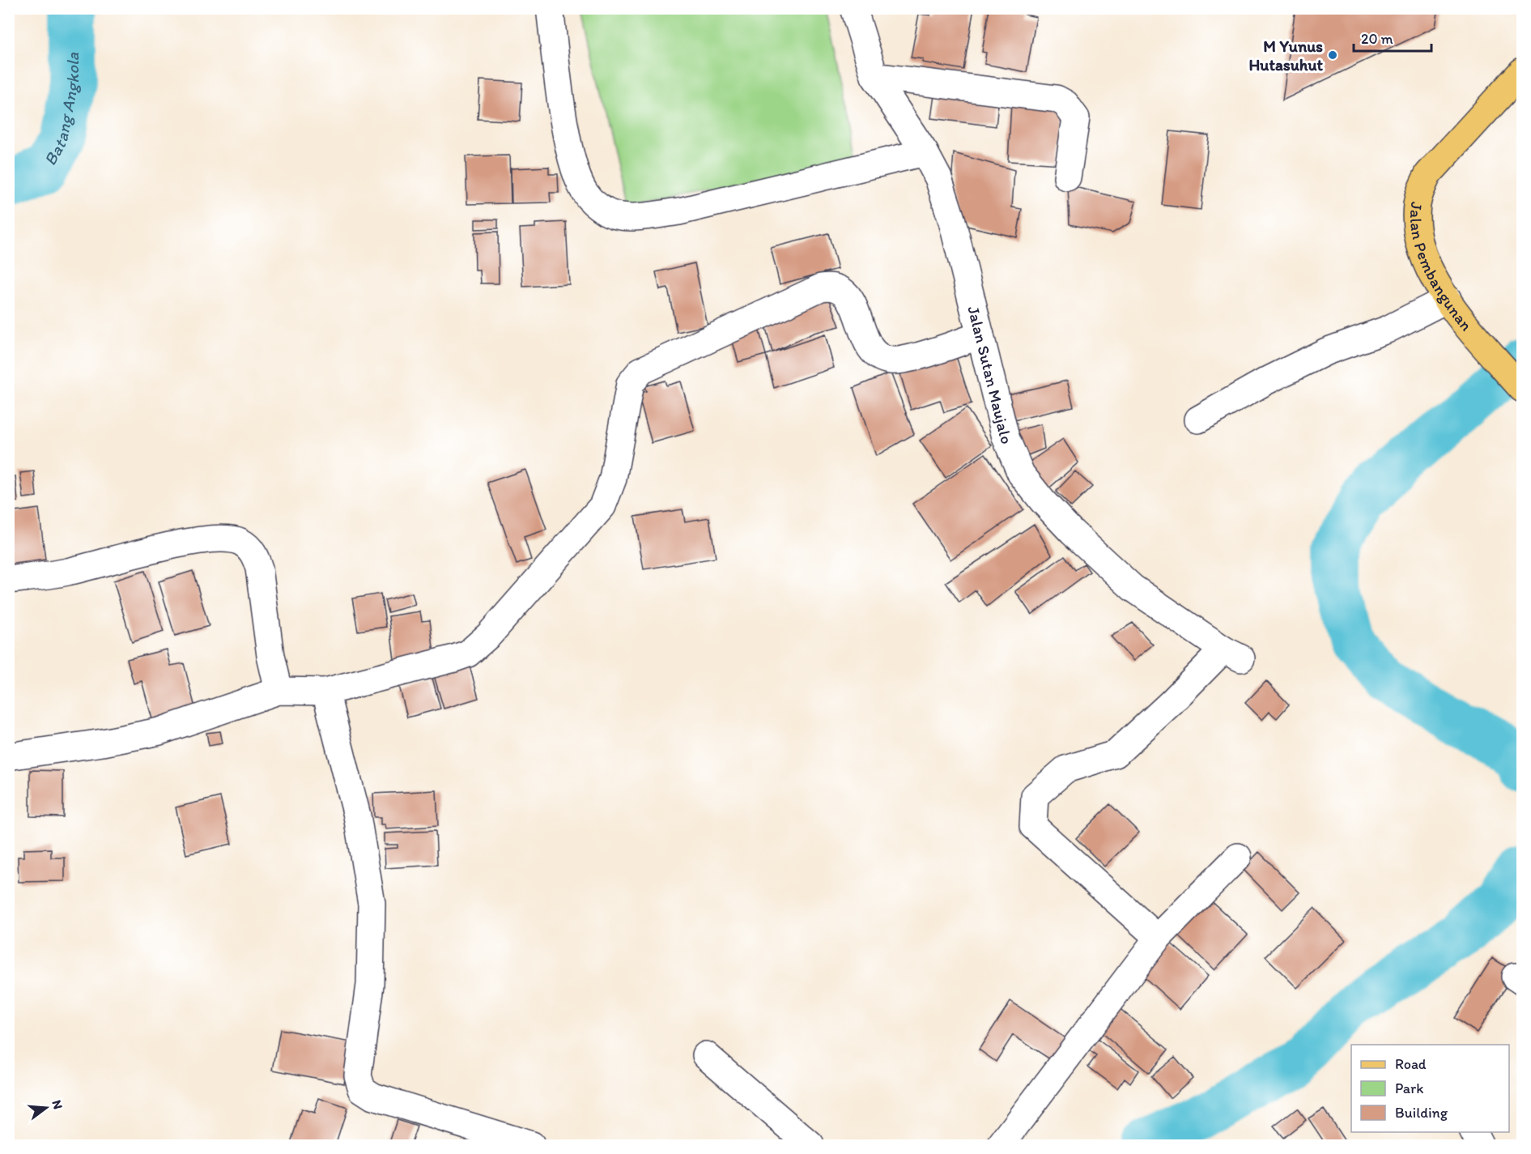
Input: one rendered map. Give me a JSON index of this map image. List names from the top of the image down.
{
  "streets": {
    "main road": ["Jalan Pembangunan"],
    "street": ["Jalan Sutan Maujalo"]
  },
  "water": ["Batang Angkola"],
  "places": ["M Yunus Hutasuhut"],
  "legend": ["Road", "Park", "Building"],
  "scale_bar": "20 m",
  "north": "right"
}
